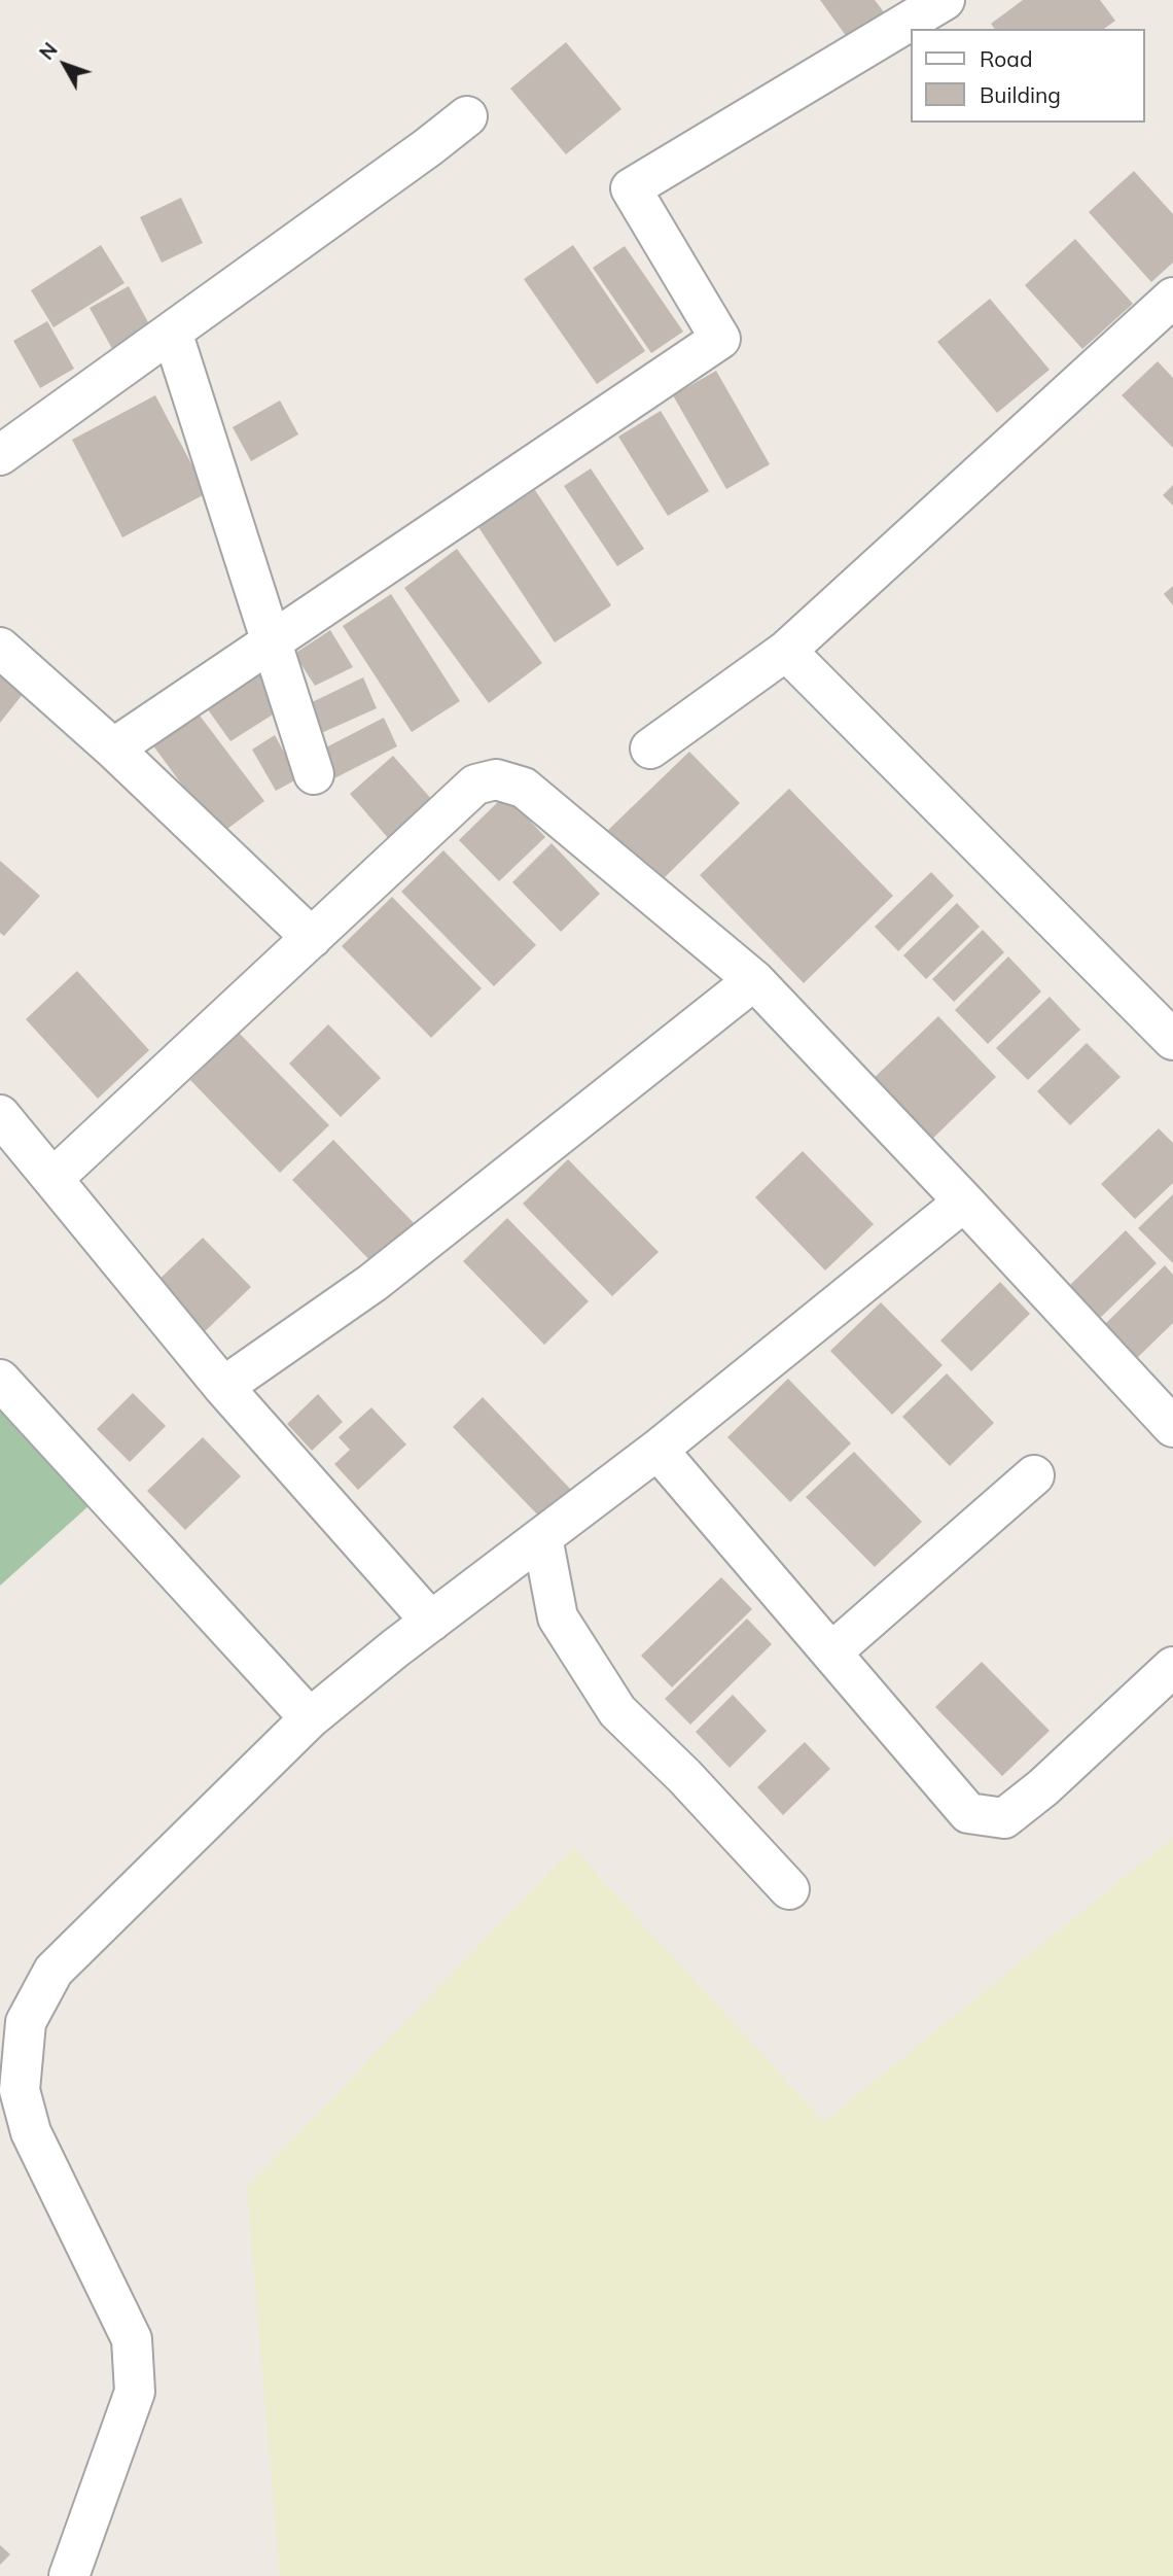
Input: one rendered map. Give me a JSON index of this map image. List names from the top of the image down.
{
  "legend": ["Road", "Building"],
  "north": "top left"
}
